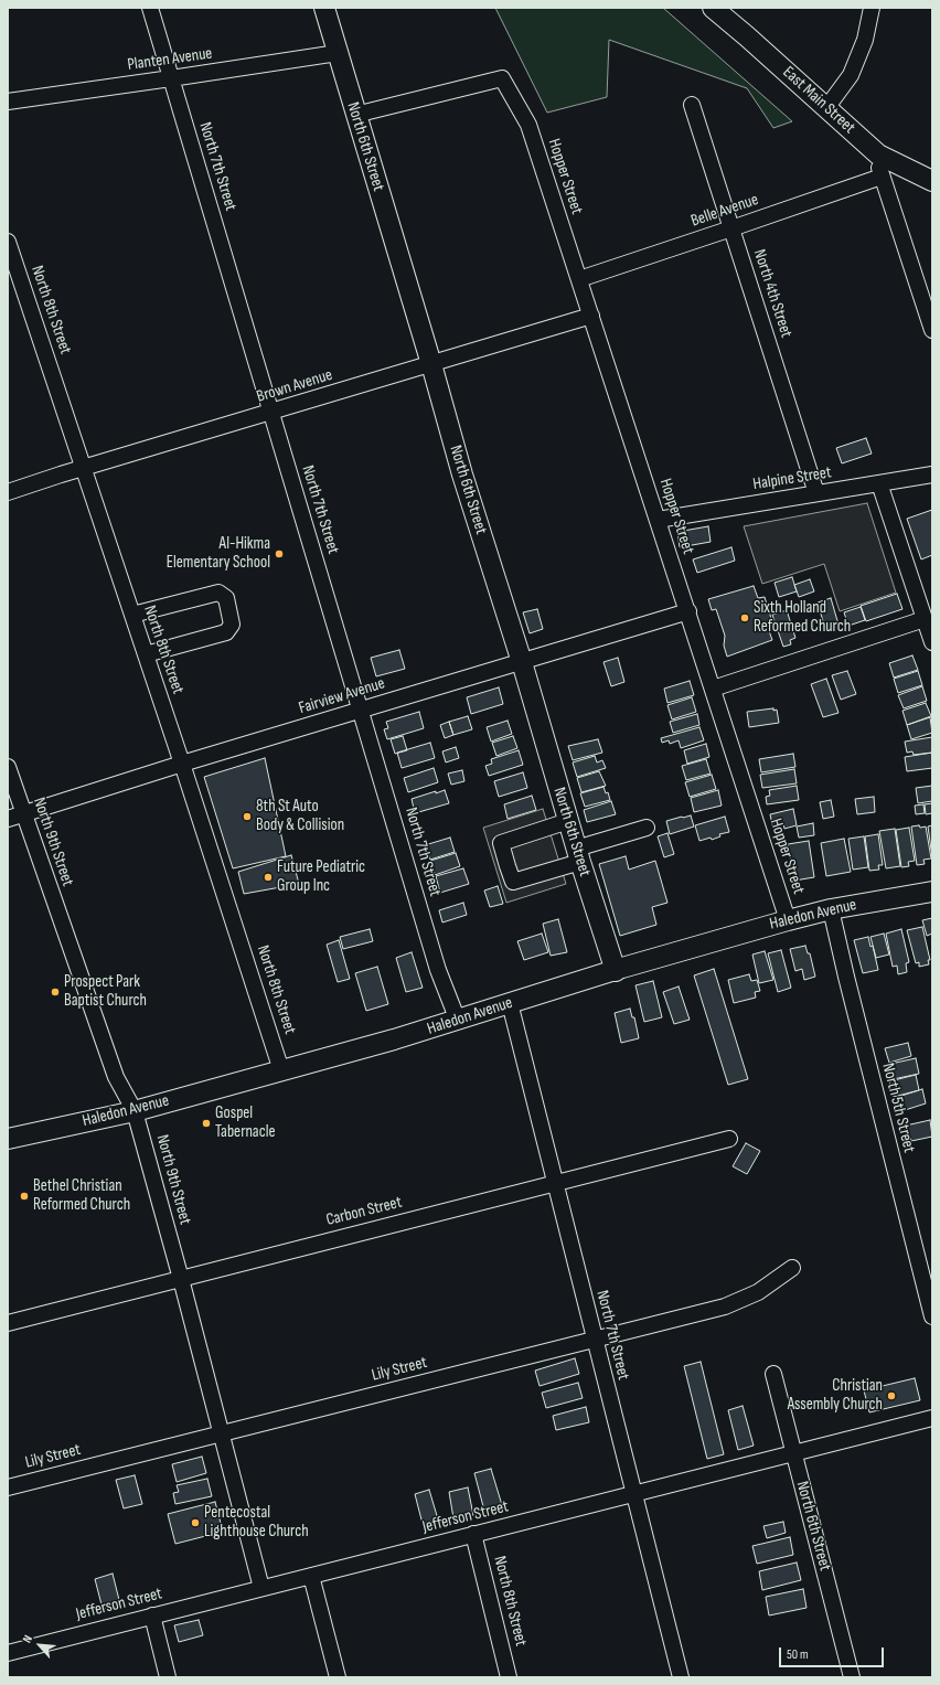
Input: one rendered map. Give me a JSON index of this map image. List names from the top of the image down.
{
  "streets": {
    "main road": ["East Main Street", "North 6th Street", "Haledon Avenue"],
    "street": [
      "Planten Avenue",
      "North 7th Street",
      "Hopper Street",
      "Belle Avenue",
      "North 4th Street",
      "North 8th Street",
      "Brown Avenue",
      "Halpine Street",
      "Fairview Avenue",
      "North 9th Street",
      "North 5th Street",
      "Carbon Street",
      "Lily Street",
      "Jefferson Street"
    ]
  },
  "crossings": [
    ["Planten Avenue", "North 6th Street"],
    ["Planten Avenue", "North 7th Street"],
    ["North 6th Street", "Hopper Street"],
    ["North 6th Street", "Brown Avenue"],
    ["North 6th Street", "Fairview Avenue"],
    ["North 6th Street", "Haledon Avenue"],
    ["North 6th Street", "Jefferson Street"],
    ["North 7th Street", "Brown Avenue"],
    ["North 7th Street", "Fairview Avenue"],
    ["North 7th Street", "Haledon Avenue"],
    ["North 7th Street", "Carbon Street"],
    ["North 7th Street", "Lily Street"],
    ["North 7th Street", "Jefferson Street"],
    ["Hopper Street", "Belle Avenue"],
    ["Hopper Street", "Brown Avenue"],
    ["Hopper Street", "Halpine Street"],
    ["Hopper Street", "Fairview Avenue"],
    ["Hopper Street", "Haledon Avenue"],
    ["Belle Avenue", "North 4th Street"],
    ["North 4th Street", "Halpine Street"],
    ["North 8th Street", "Brown Avenue"],
    ["North 8th Street", "Fairview Avenue"],
    ["North 8th Street", "Haledon Avenue"],
    ["North 8th Street", "Jefferson Street"],
    ["Fairview Avenue", "North 9th Street"],
    ["North 9th Street", "Haledon Avenue"],
    ["North 9th Street", "Carbon Street"],
    ["North 9th Street", "Lily Street"],
    ["North 9th Street", "Jefferson Street"],
    ["Haledon Avenue", "North 5th Street"]
  ],
  "places": [
    "Al-Hikma Elementary School",
    "Sixth Holland Reformed Church",
    "8th St Auto Body & Collision",
    "Future Pediatric Group Inc",
    "Prospect Park Baptist Church",
    "Gospel Tabernacle",
    "Bethel Christian Reformed Church",
    "Christian Assembly Church",
    "Pentecostal Lighthouse Church"
  ],
  "scale_bar": "50 m",
  "north": "top left"
}
